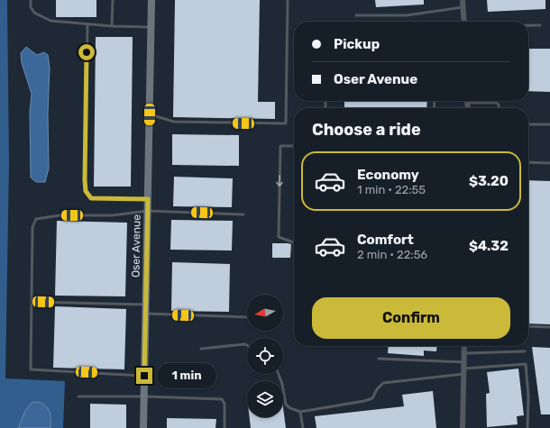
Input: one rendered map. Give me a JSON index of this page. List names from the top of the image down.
{
  "streets": {
    "street": ["Oser Avenue"]
  },
  "north": "left",
  "page": {
    "banner": ["Pickup", "Oser Avenue"],
    "heading": "Choose a ride",
    "list": [
      {
        "name": "Economy",
        "note": "1 min · 22:55",
        "value": "$3.20"
      },
      {
        "name": "Comfort",
        "note": "2 min · 22:56",
        "value": "$4.32"
      }
    ],
    "buttons": "Confirm",
    "bubble": "1 min"
  }
}
